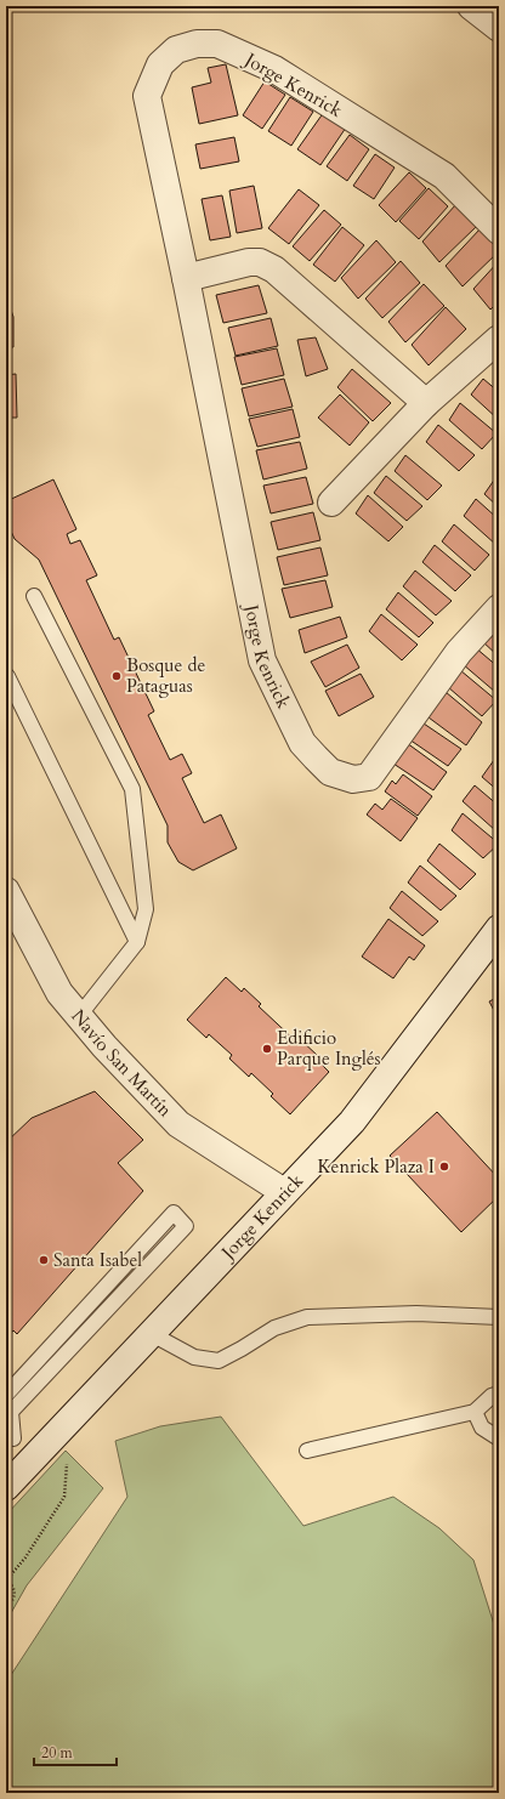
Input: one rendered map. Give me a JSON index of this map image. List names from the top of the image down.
{
  "streets": {
    "street": ["Jorge Kenrick", "Navío San Martín"]
  },
  "crossings": [
    ["Jorge Kenrick", "Navío San Martín"]
  ],
  "places": [
    "Bosque de Pataguas",
    "Edificio Parque Inglés",
    "Kenrick Plaza I",
    "Santa Isabel"
  ],
  "scale_bar": "20 m"
}
